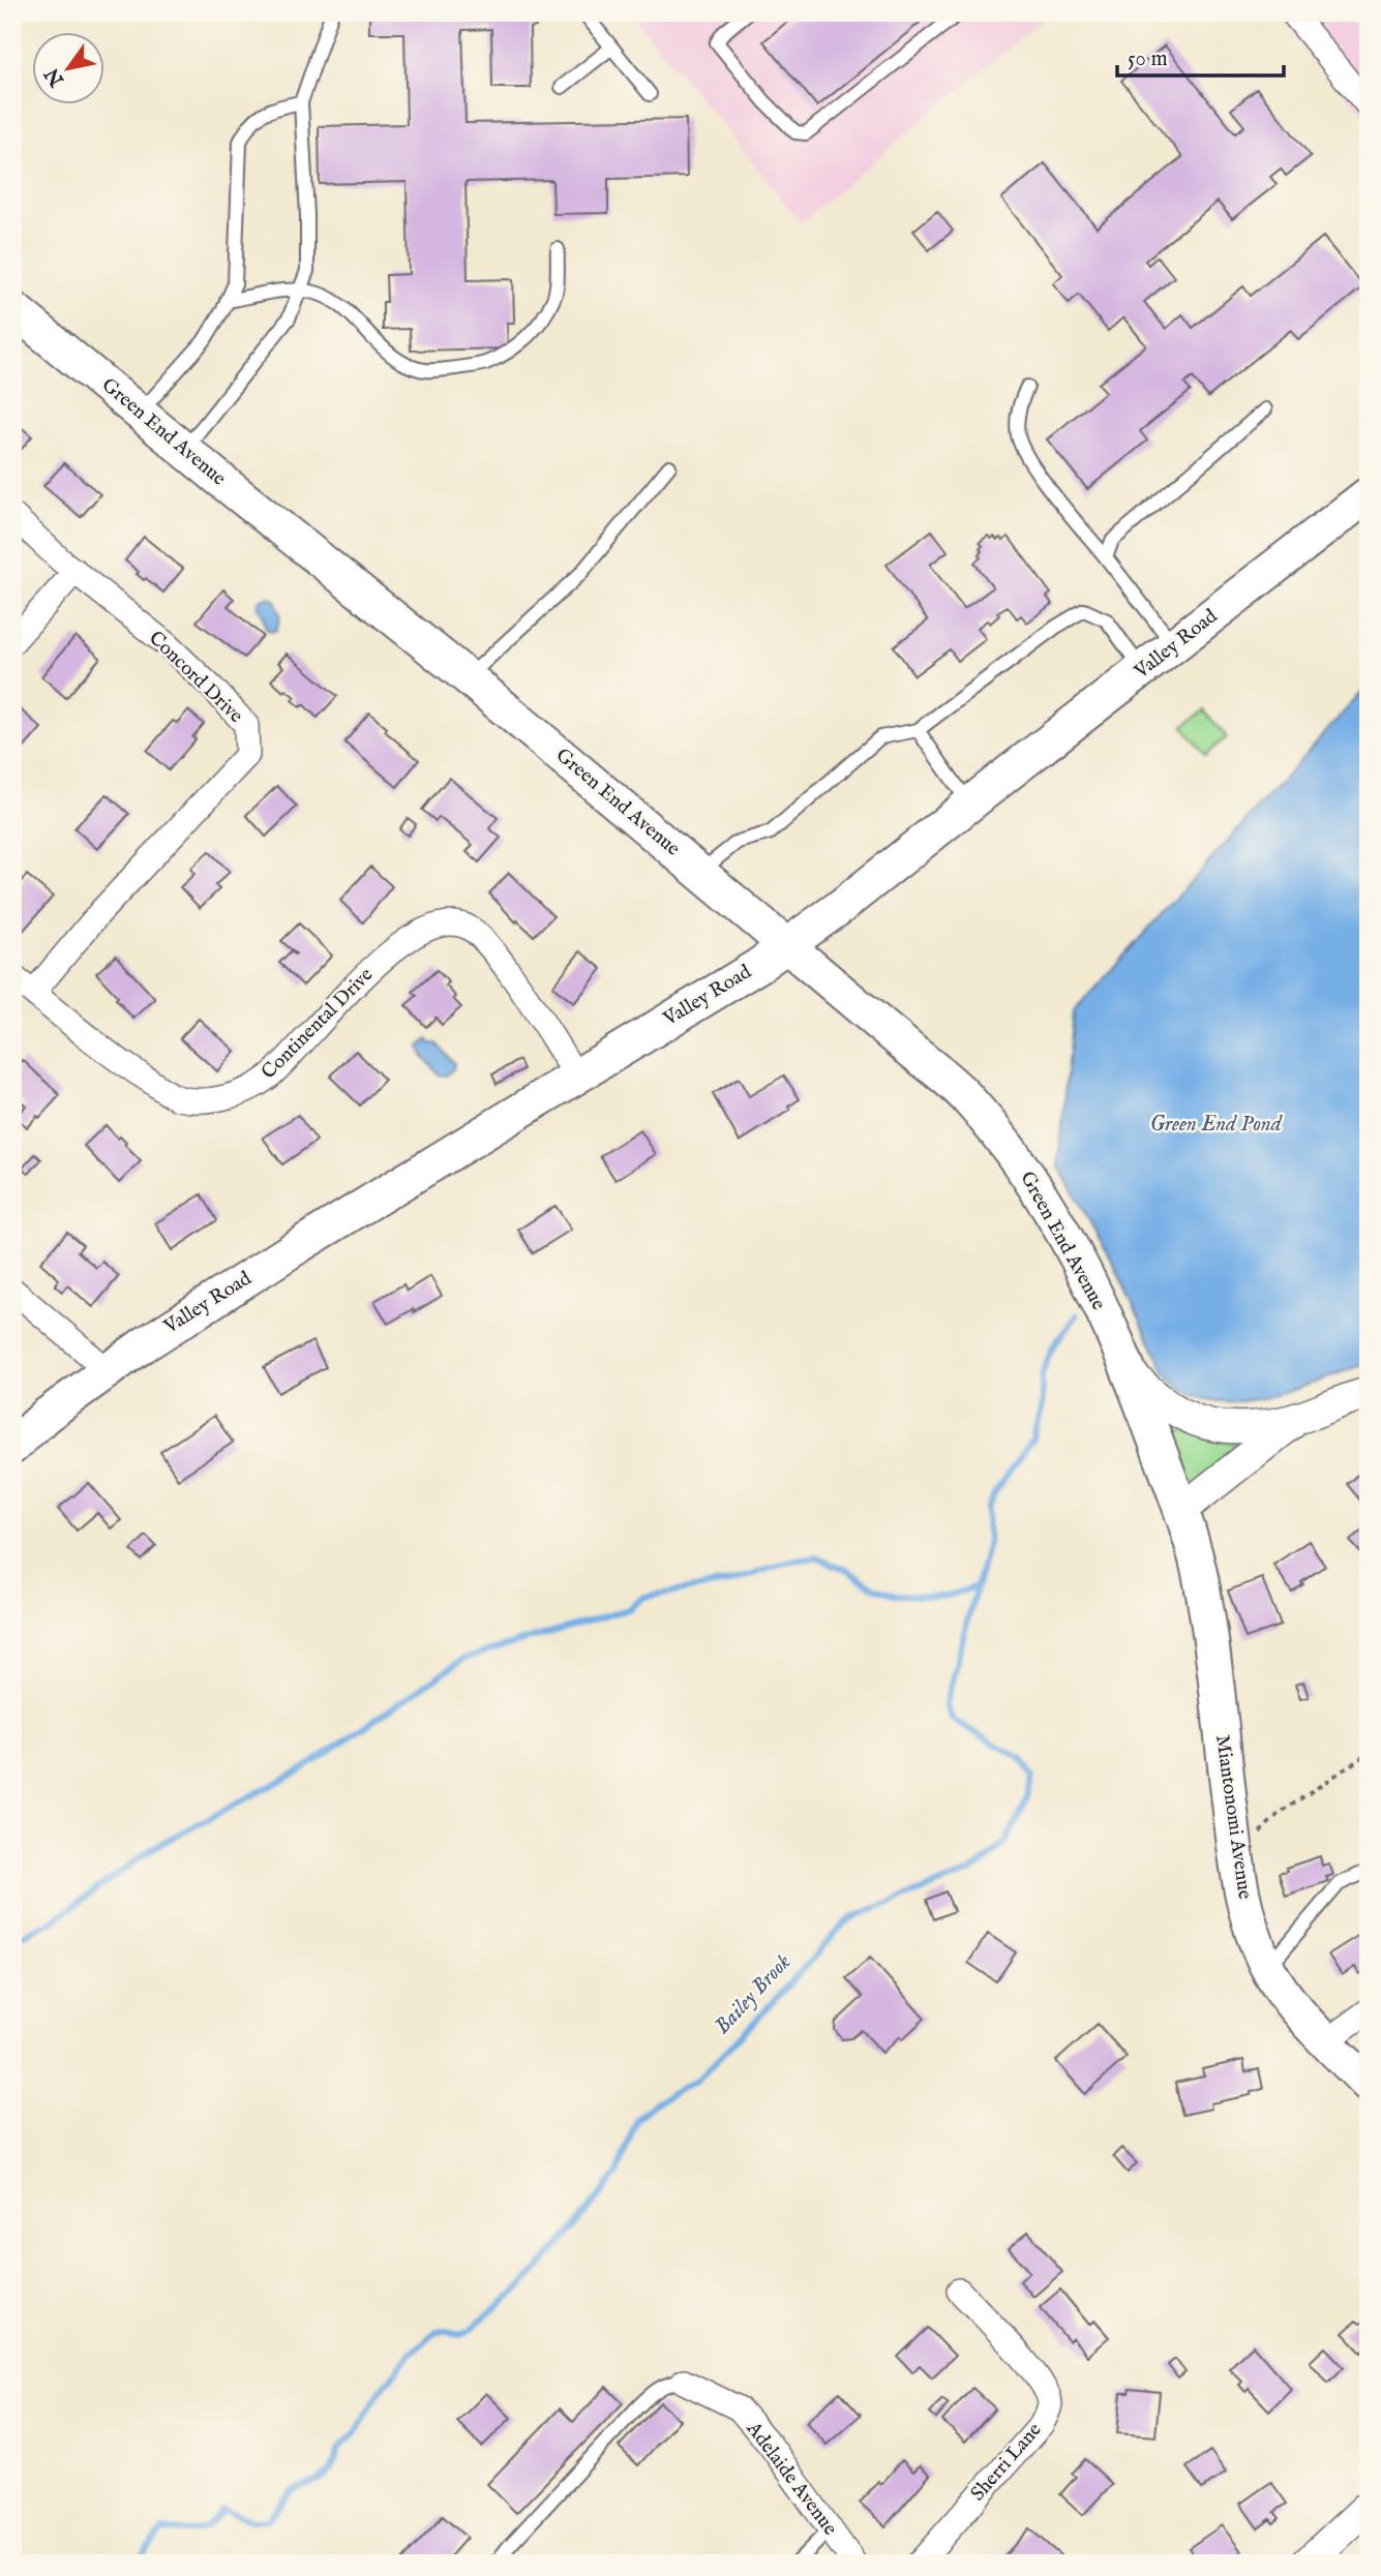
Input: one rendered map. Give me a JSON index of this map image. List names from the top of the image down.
{
  "streets": {
    "main road": ["Green End Avenue", "Valley Road", "Miantonomi Avenue"],
    "street": [
      "Concord Drive",
      "Continental Drive",
      "Sherri Lane",
      "Adelaide Avenue"
    ]
  },
  "crossings": [
    ["Green End Avenue", "Valley Road"],
    ["Green End Avenue", "Miantonomi Avenue"],
    ["Valley Road", "Continental Drive"],
    ["Concord Drive", "Continental Drive"]
  ],
  "water": ["Green End Pond", "Bailey Brook"],
  "scale_bar": "50 m",
  "north": "bottom left"
}
